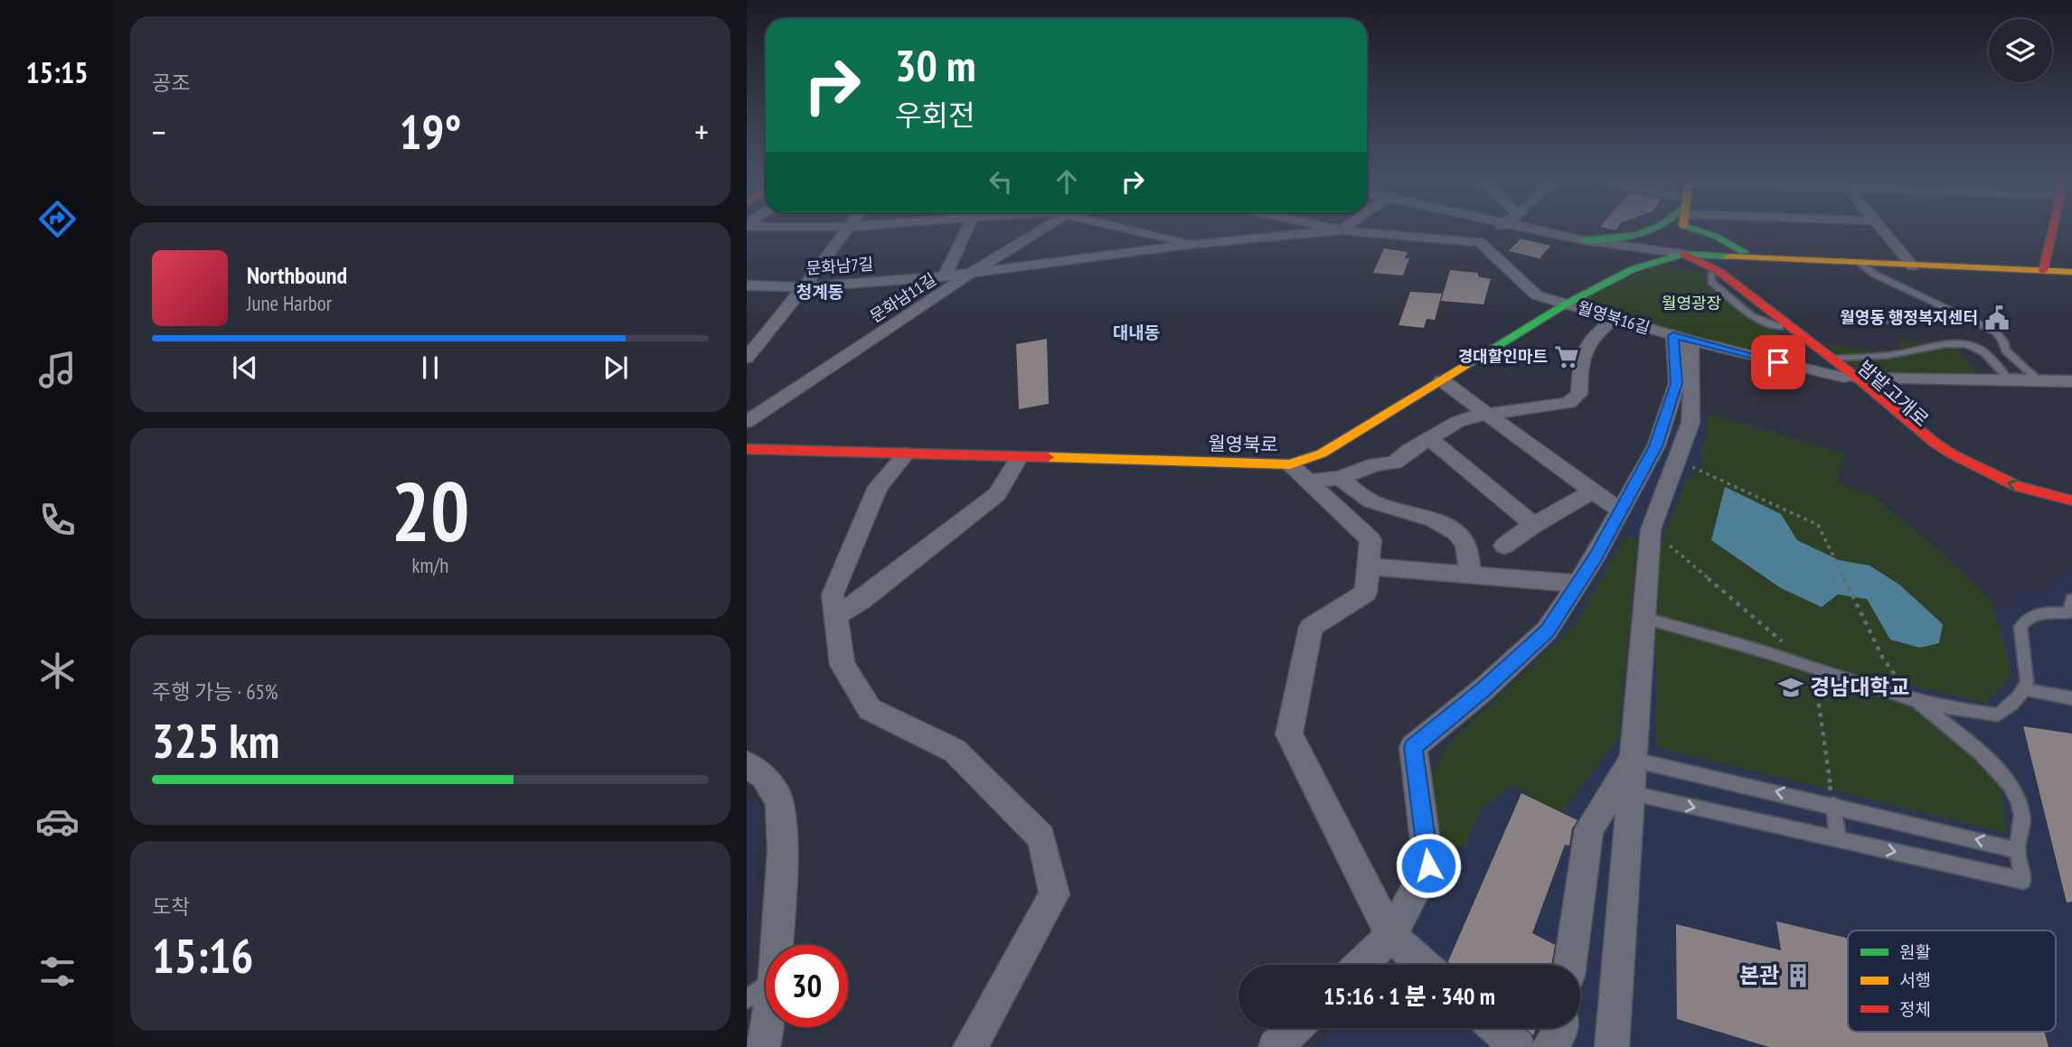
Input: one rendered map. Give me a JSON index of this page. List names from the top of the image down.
{
  "streets": {
    "main road": ["밤밭고개로", "월영북로"],
    "street": ["문화남7길", "문화남11길", "월영북16길"]
  },
  "crossings": [
    ["문화남7길", "문화남11길"],
    ["월영북16길", "밤밭고개로"],
    ["월영북16길", "월영북로"],
    ["밤밭고개로", "월영북로"]
  ],
  "districts": ["청계동", "대내동"],
  "parks": ["월영광장"],
  "places": {
    "public building": ["월영동 행정복지센터"],
    "supermarket": ["경대할인마트"],
    "school or university": ["경남대학교"],
    "building": ["본관"]
  },
  "legend": ["원활", "서행", "정체"],
  "page": {
    "tabs": "15:15",
    "tile": [
      "공조",
      ["20", "km/h"],
      ["주행 가능 · 65%", "325 km"],
      ["도착", "15:16"]
    ],
    "turn": ["30 m", "우회전"],
    "heat": ["−", "19°", "+"],
    "song": ["Northbound", "June Harbor"],
    "limit": "30",
    "trip": "15:16 · 1 분 · 340 m"
  }
}
